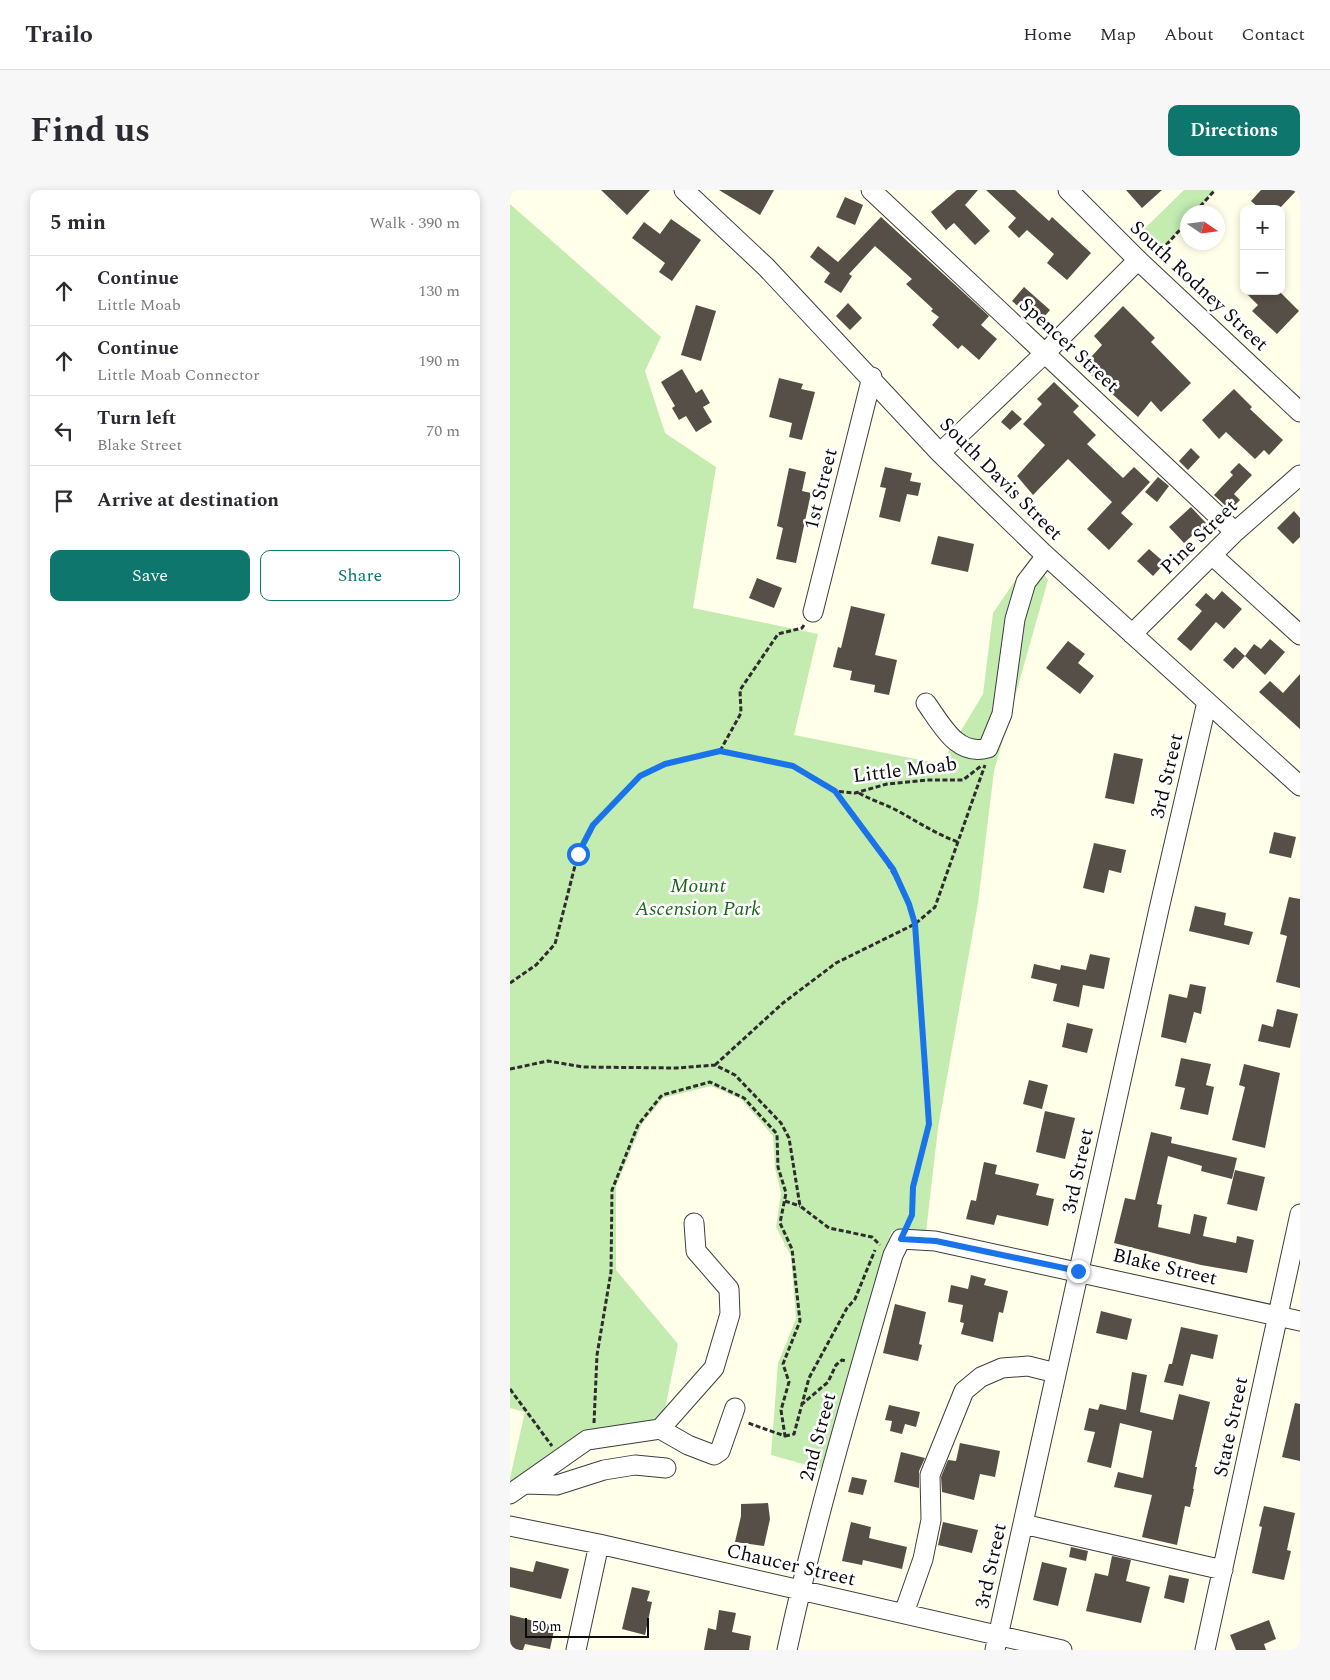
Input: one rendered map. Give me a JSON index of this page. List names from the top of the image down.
{
  "streets": {
    "street": [
      "South Rodney Street",
      "Spencer Street",
      "South Davis Street",
      "1st Street",
      "Pine Street",
      "3rd Street",
      "Blake Street",
      "State Street",
      "2nd Street",
      "Chaucer Street"
    ],
    "path": ["Little Moab"]
  },
  "crossings": [
    ["Spencer Street", "Pine Street"],
    ["South Davis Street", "1st Street"],
    ["South Davis Street", "Pine Street"],
    ["South Davis Street", "3rd Street"],
    ["3rd Street", "Blake Street"],
    ["3rd Street", "Chaucer Street"],
    ["Blake Street", "State Street"],
    ["Blake Street", "2nd Street"],
    ["2nd Street", "Chaucer Street"]
  ],
  "parks": ["Mount Ascension Park"],
  "scale_bar": "50 m",
  "north": "right",
  "page": {
    "header": "Trailo",
    "nav": [
      "Home",
      "Map",
      "About",
      "Contact"
    ],
    "title": "Find us",
    "buttons": [
      "Directions",
      ["Save", "Share"]
    ],
    "heading": ["5 min", "Walk · 390 m"],
    "map_buttons": ["+", "−"],
    "list": [
      ["Continue", "Little Moab", "130 m"],
      ["Continue", "Little Moab Connector", "190 m"],
      ["Turn left", "Blake Street", "70 m"],
      "Arrive at destination"
    ],
    "scale": "50 m"
  }
}
